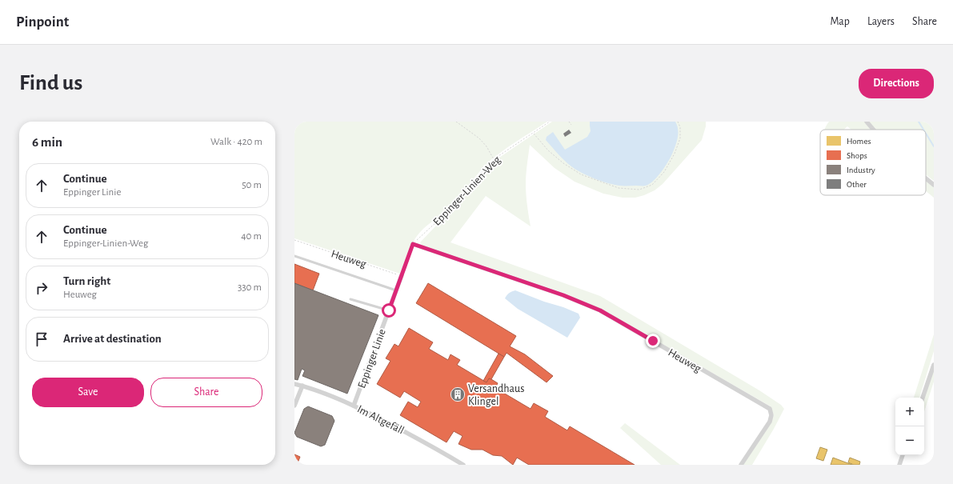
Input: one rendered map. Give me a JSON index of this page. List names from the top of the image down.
{
  "streets": {
    "street": ["Heuweg", "Eppinger Linie", "Im Altgefäll"],
    "path": ["Eppinger-Linien-Weg"]
  },
  "crossings": [
    ["Eppinger-Linien-Weg", "Heuweg"],
    ["Eppinger-Linien-Weg", "Eppinger Linie"],
    ["Heuweg", "Eppinger Linie"],
    ["Eppinger Linie", "Im Altgefäll"]
  ],
  "places": {
    "building": ["Versandhaus Klingel"]
  },
  "legend": [
    "Homes",
    "Shops",
    "Industry",
    "Other"
  ],
  "page": {
    "header": "Pinpoint",
    "nav": ["Map", "Layers", "Share"],
    "buttons": [
      "Directions",
      ["Save", "Share"]
    ],
    "title": "Find us",
    "heading": ["6 min", "Walk · 420 m"],
    "list": [
      ["Continue", "Eppinger Linie", "50 m"],
      ["Continue", "Eppinger-Linien-Weg", "40 m"],
      ["Turn right", "Heuweg", "330 m"],
      "Arrive at destination"
    ],
    "map_buttons": ["+", "−"]
  }
}
